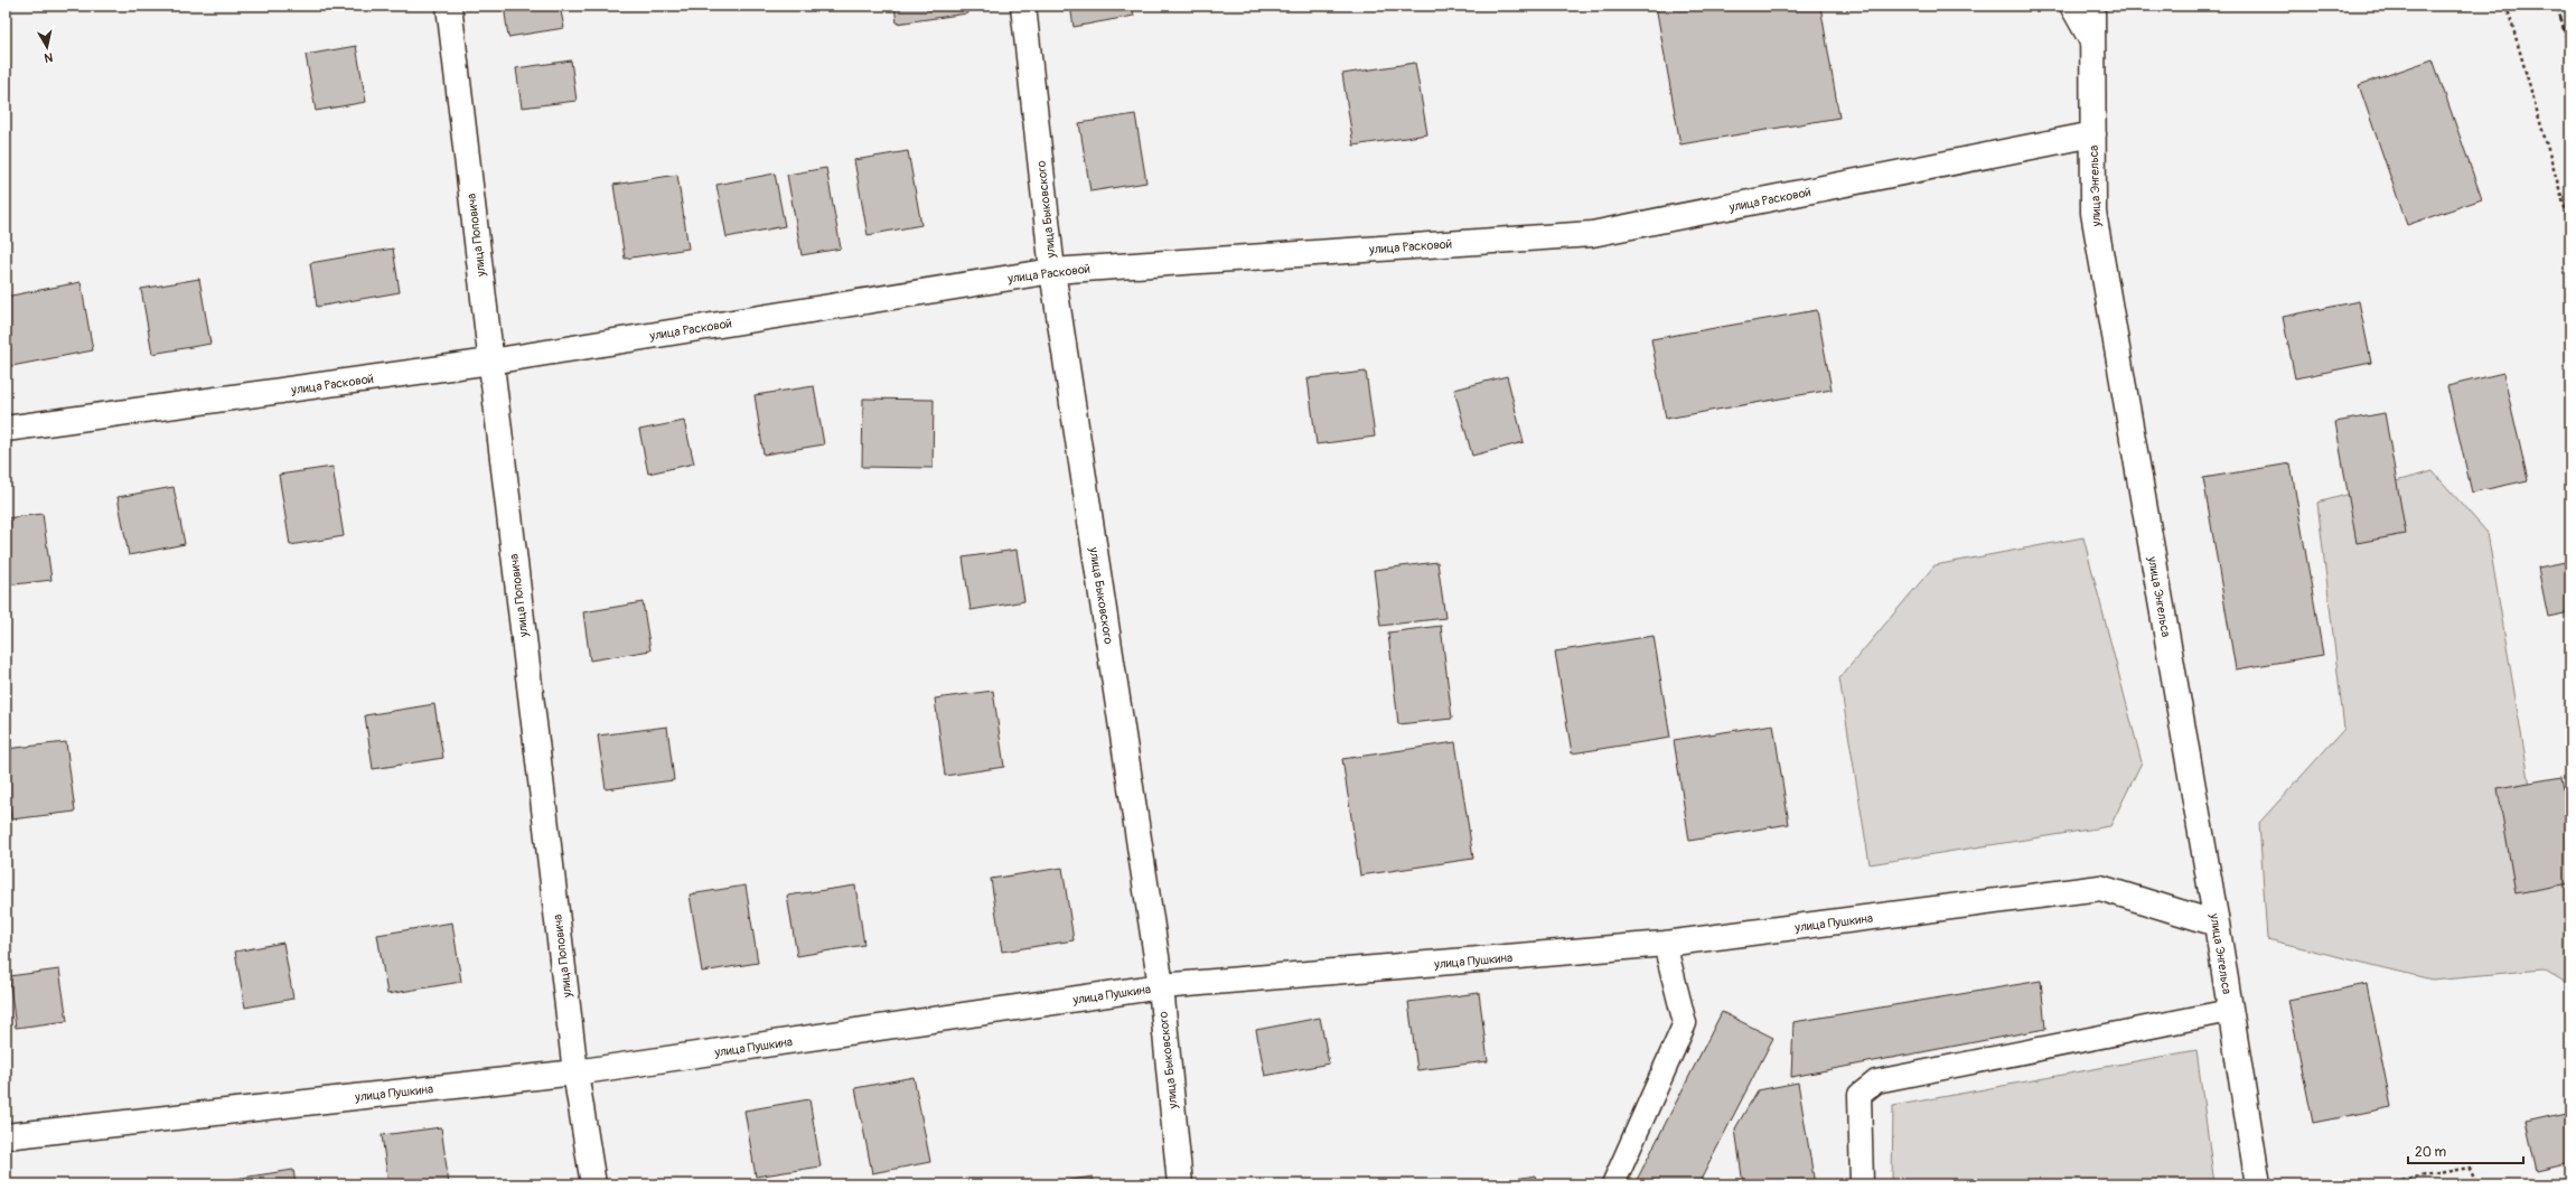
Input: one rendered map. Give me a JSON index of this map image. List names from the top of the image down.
{
  "streets": {
    "street": [
      "улица Энгельса",
      "улица Расковой",
      "улица Быковского",
      "улица Поповича",
      "улица Пушкина"
    ]
  },
  "crossings": [
    ["улица Энгельса", "улица Расковой"],
    ["улица Энгельса", "улица Пушкина"],
    ["улица Расковой", "улица Быковского"],
    ["улица Расковой", "улица Поповича"],
    ["улица Быковского", "улица Пушкина"],
    ["улица Поповича", "улица Пушкина"]
  ],
  "scale_bar": "20 m",
  "north": "bottom"
}
